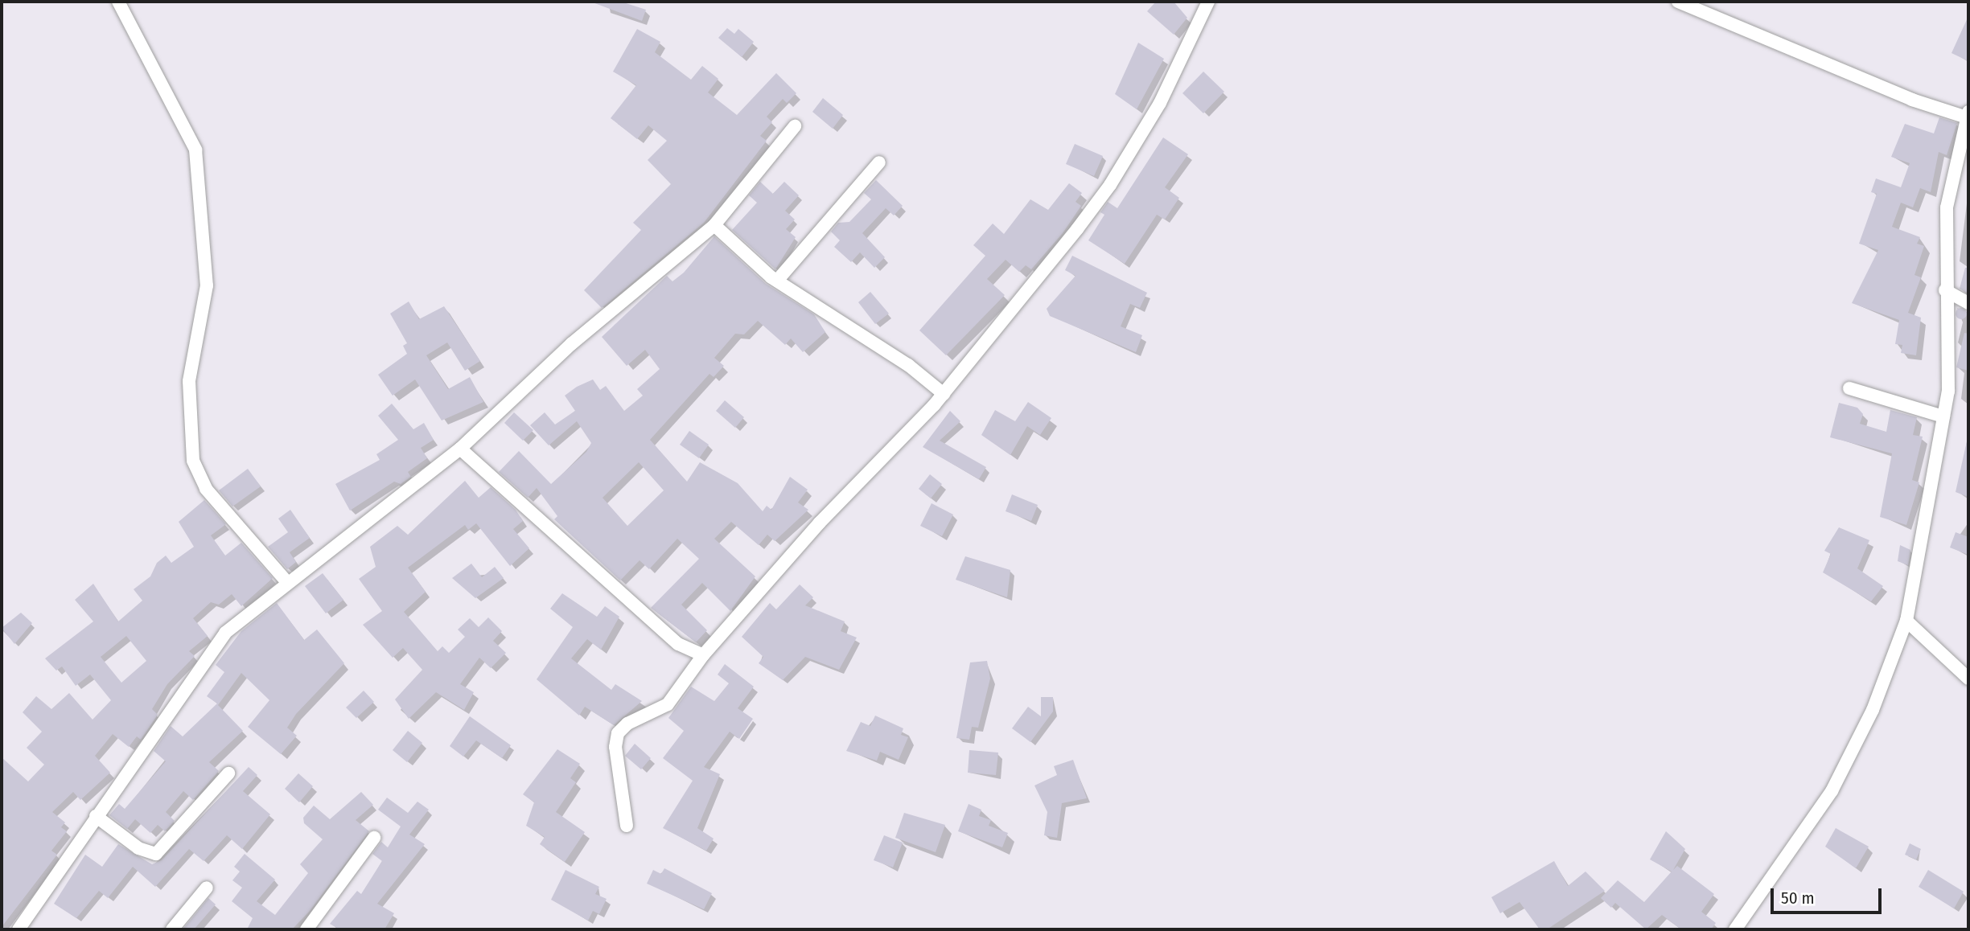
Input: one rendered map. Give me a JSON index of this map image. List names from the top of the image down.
{
  "scale_bar": "50 m"
}
